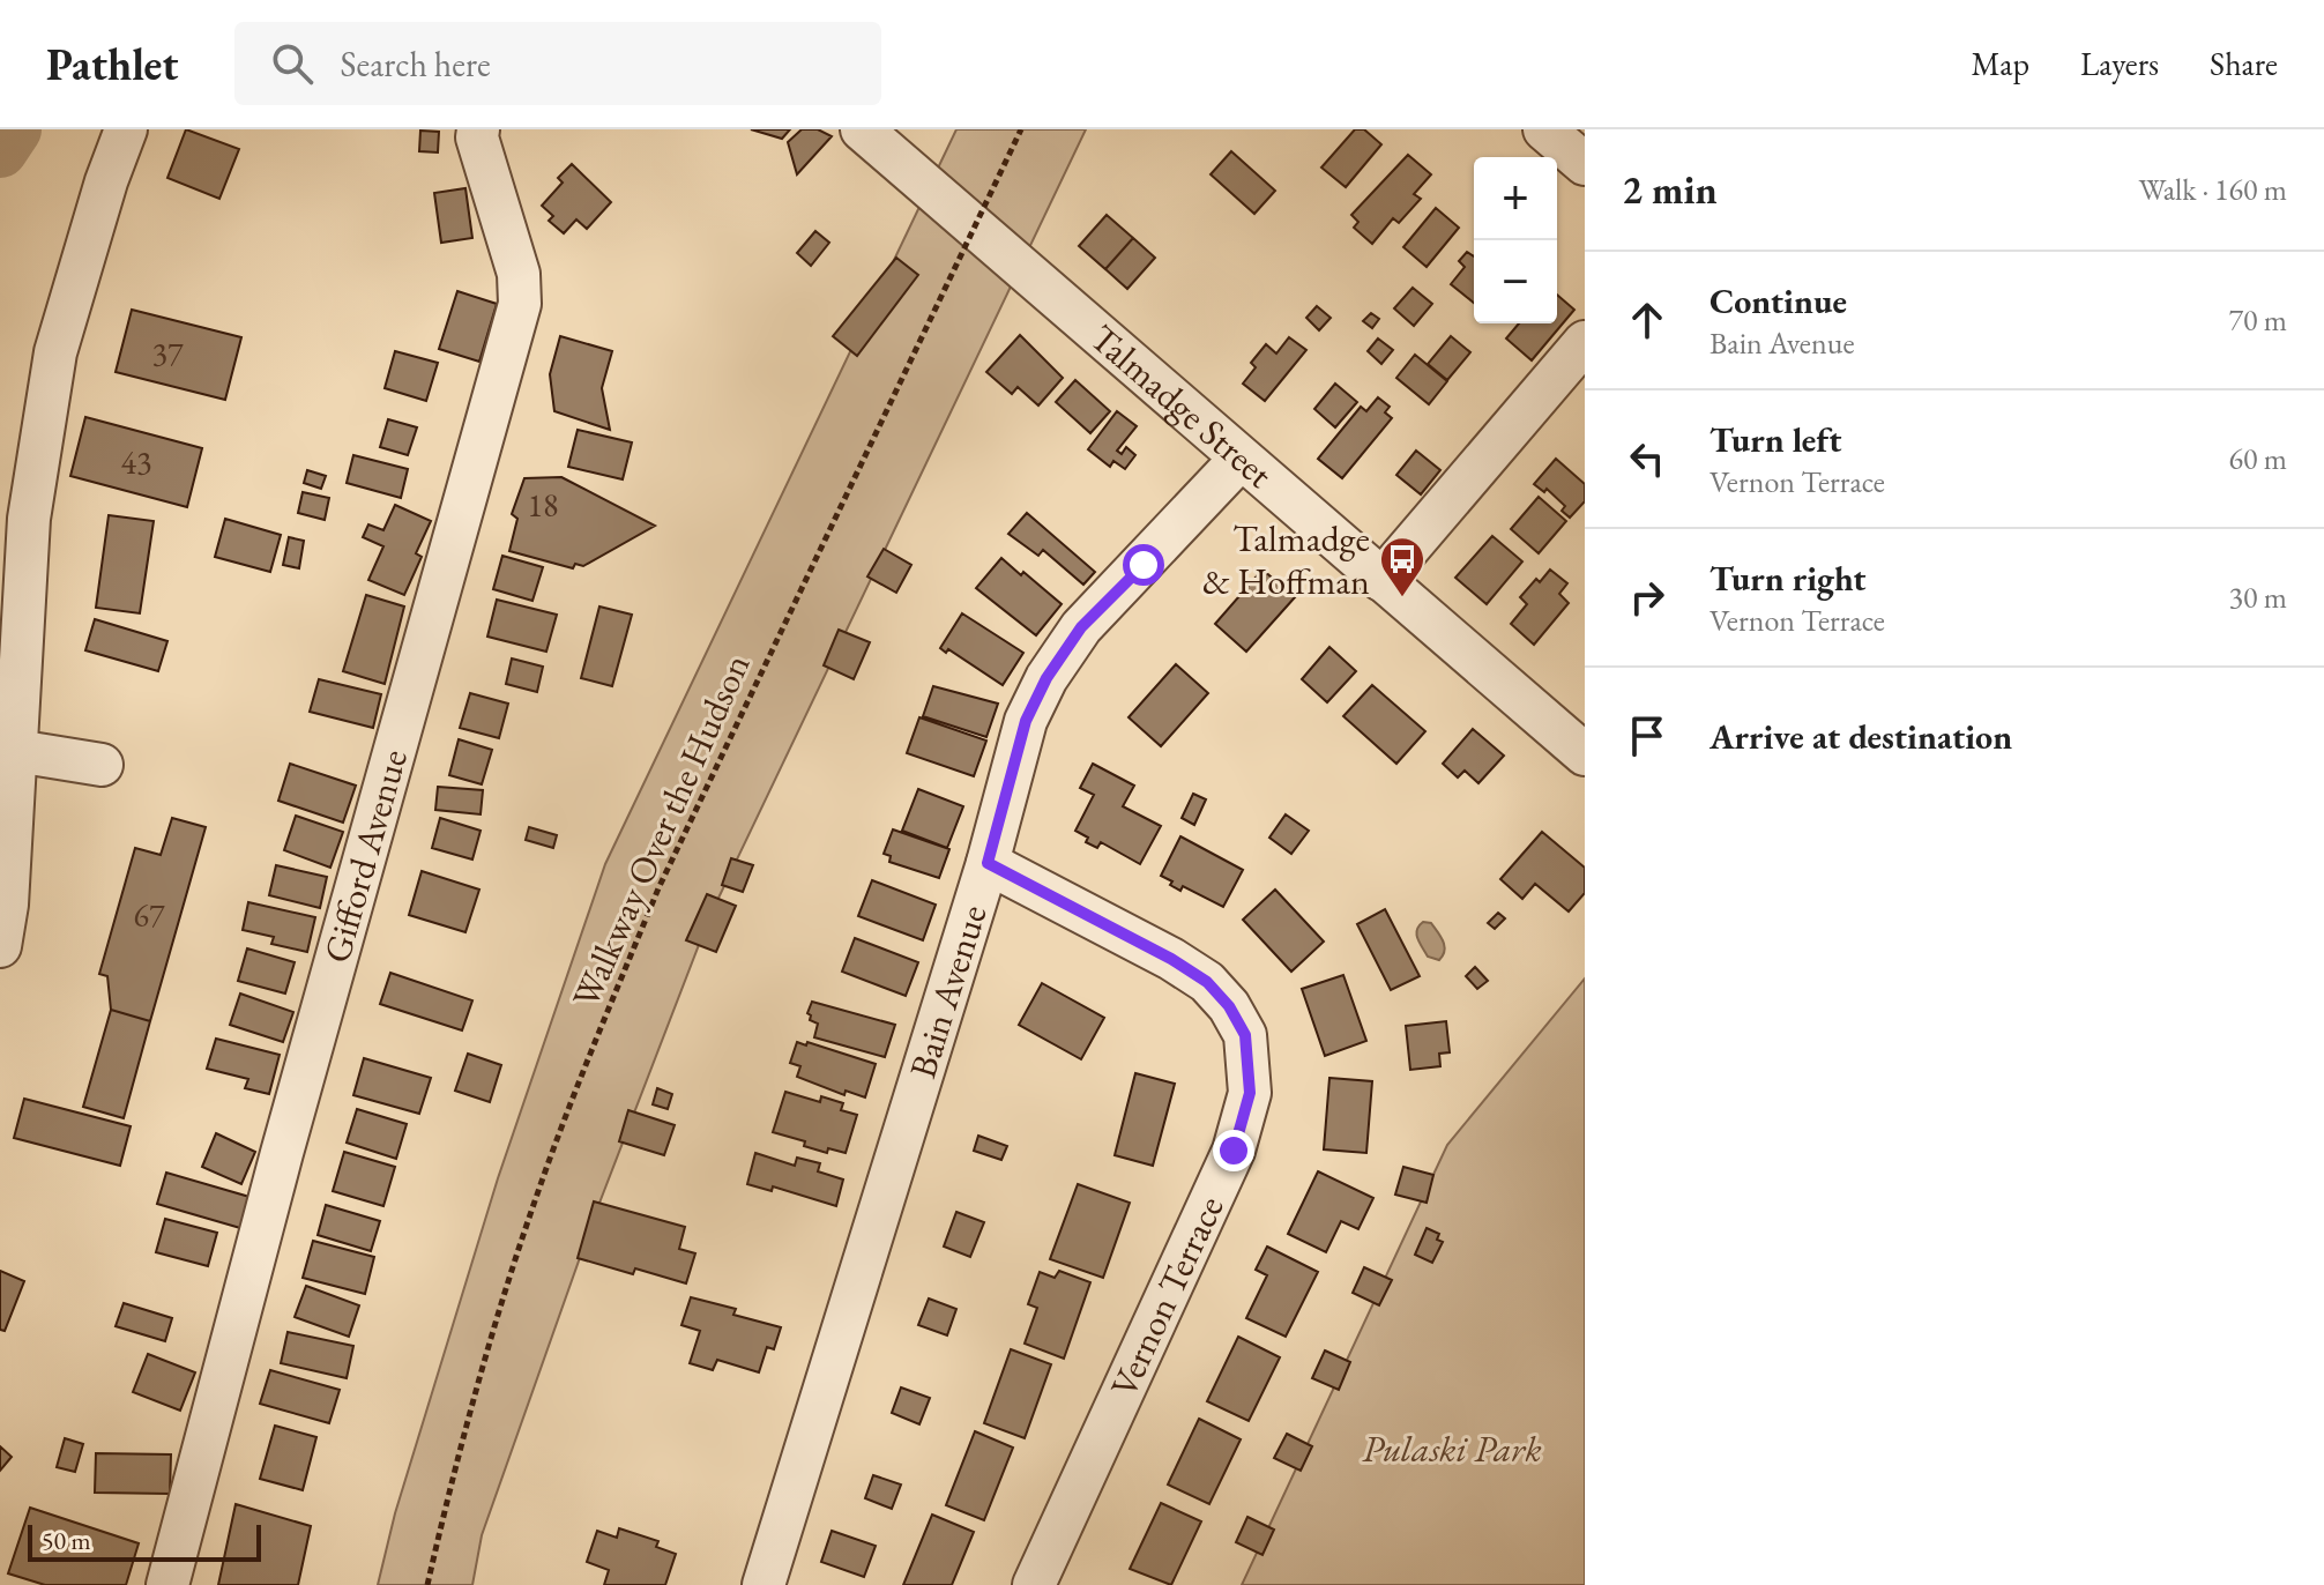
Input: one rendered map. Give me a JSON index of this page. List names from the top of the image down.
{
  "streets": {
    "street": [
      "Talmadge Street",
      "Gifford Avenue",
      "Bain Avenue",
      "Vernon Terrace"
    ],
    "path": ["Walkway Over the Hudson"]
  },
  "crossings": [
    ["Talmadge Street", "Bain Avenue"],
    ["Bain Avenue", "Vernon Terrace"]
  ],
  "parks": ["Pulaski Park"],
  "places": {
    "bus stop": ["Talmadge & Hoffman"]
  },
  "house_numbers": [
    "37",
    "43",
    "18",
    "67"
  ],
  "scale_bar": "50 m",
  "page": {
    "header": "Pathlet",
    "search": "Search here",
    "nav": ["Map", "Layers", "Share"],
    "heading": ["2 min", "Walk · 160 m"],
    "map_buttons": ["+", "−"],
    "list": [
      ["Continue", "Bain Avenue", "70 m"],
      ["Turn left", "Vernon Terrace", "60 m"],
      ["Turn right", "Vernon Terrace", "30 m"],
      "Arrive at destination"
    ],
    "scale": "50 m"
  }
}
